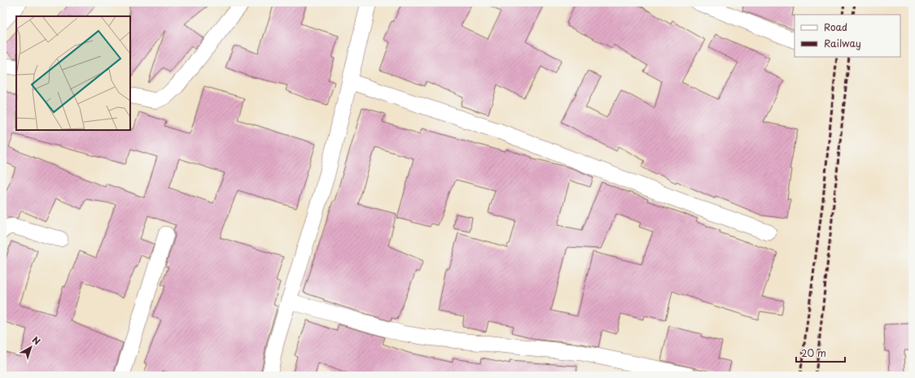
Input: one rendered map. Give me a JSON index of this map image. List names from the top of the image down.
{
  "legend": ["Road", "Railway"],
  "scale_bar": "20 m",
  "north": "top right"
}
